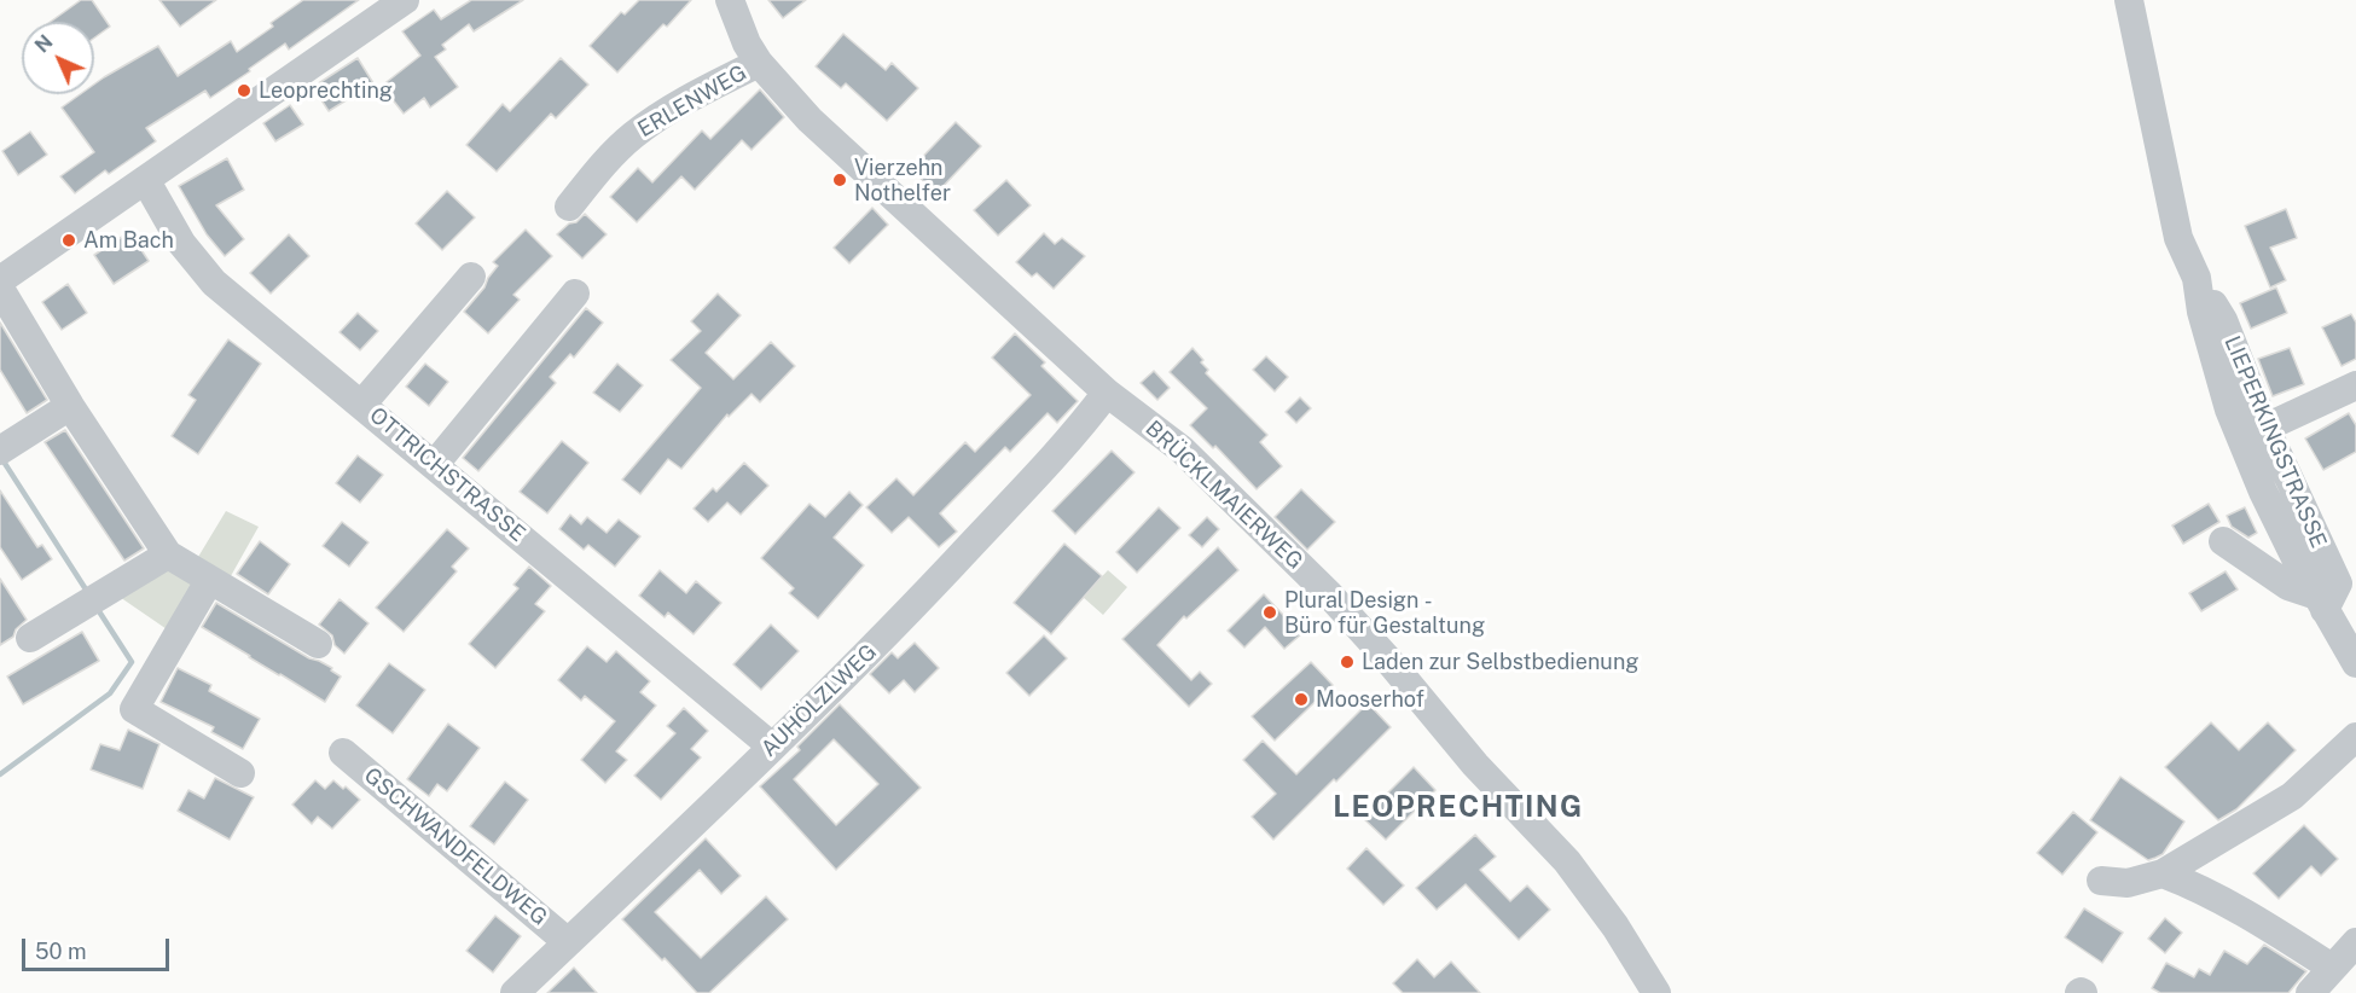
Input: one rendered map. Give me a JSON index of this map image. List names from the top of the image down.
{
  "streets": {
    "street": [
      "ERLENWEG",
      "LIEPERKINGSTRASSE",
      "OTTRICHSTRASSE",
      "BRÜCKLMAIERWEG",
      "AUHÖLZLWEG",
      "GSCHWANDFELDWEG"
    ]
  },
  "crossings": [
    ["ERLENWEG", "BRÜCKLMAIERWEG"],
    ["OTTRICHSTRASSE", "AUHÖLZLWEG"],
    ["BRÜCKLMAIERWEG", "AUHÖLZLWEG"],
    ["AUHÖLZLWEG", "GSCHWANDFELDWEG"]
  ],
  "districts": ["LEOPRECHTING"],
  "places": [
    "Leoprechting",
    "Vierzehn Nothelfer",
    "Am Bach",
    "Plural Design - Büro für Gestaltung",
    "Laden zur Selbstbedienung",
    "Mooserhof"
  ],
  "scale_bar": "50 m",
  "north": "top left"
}
